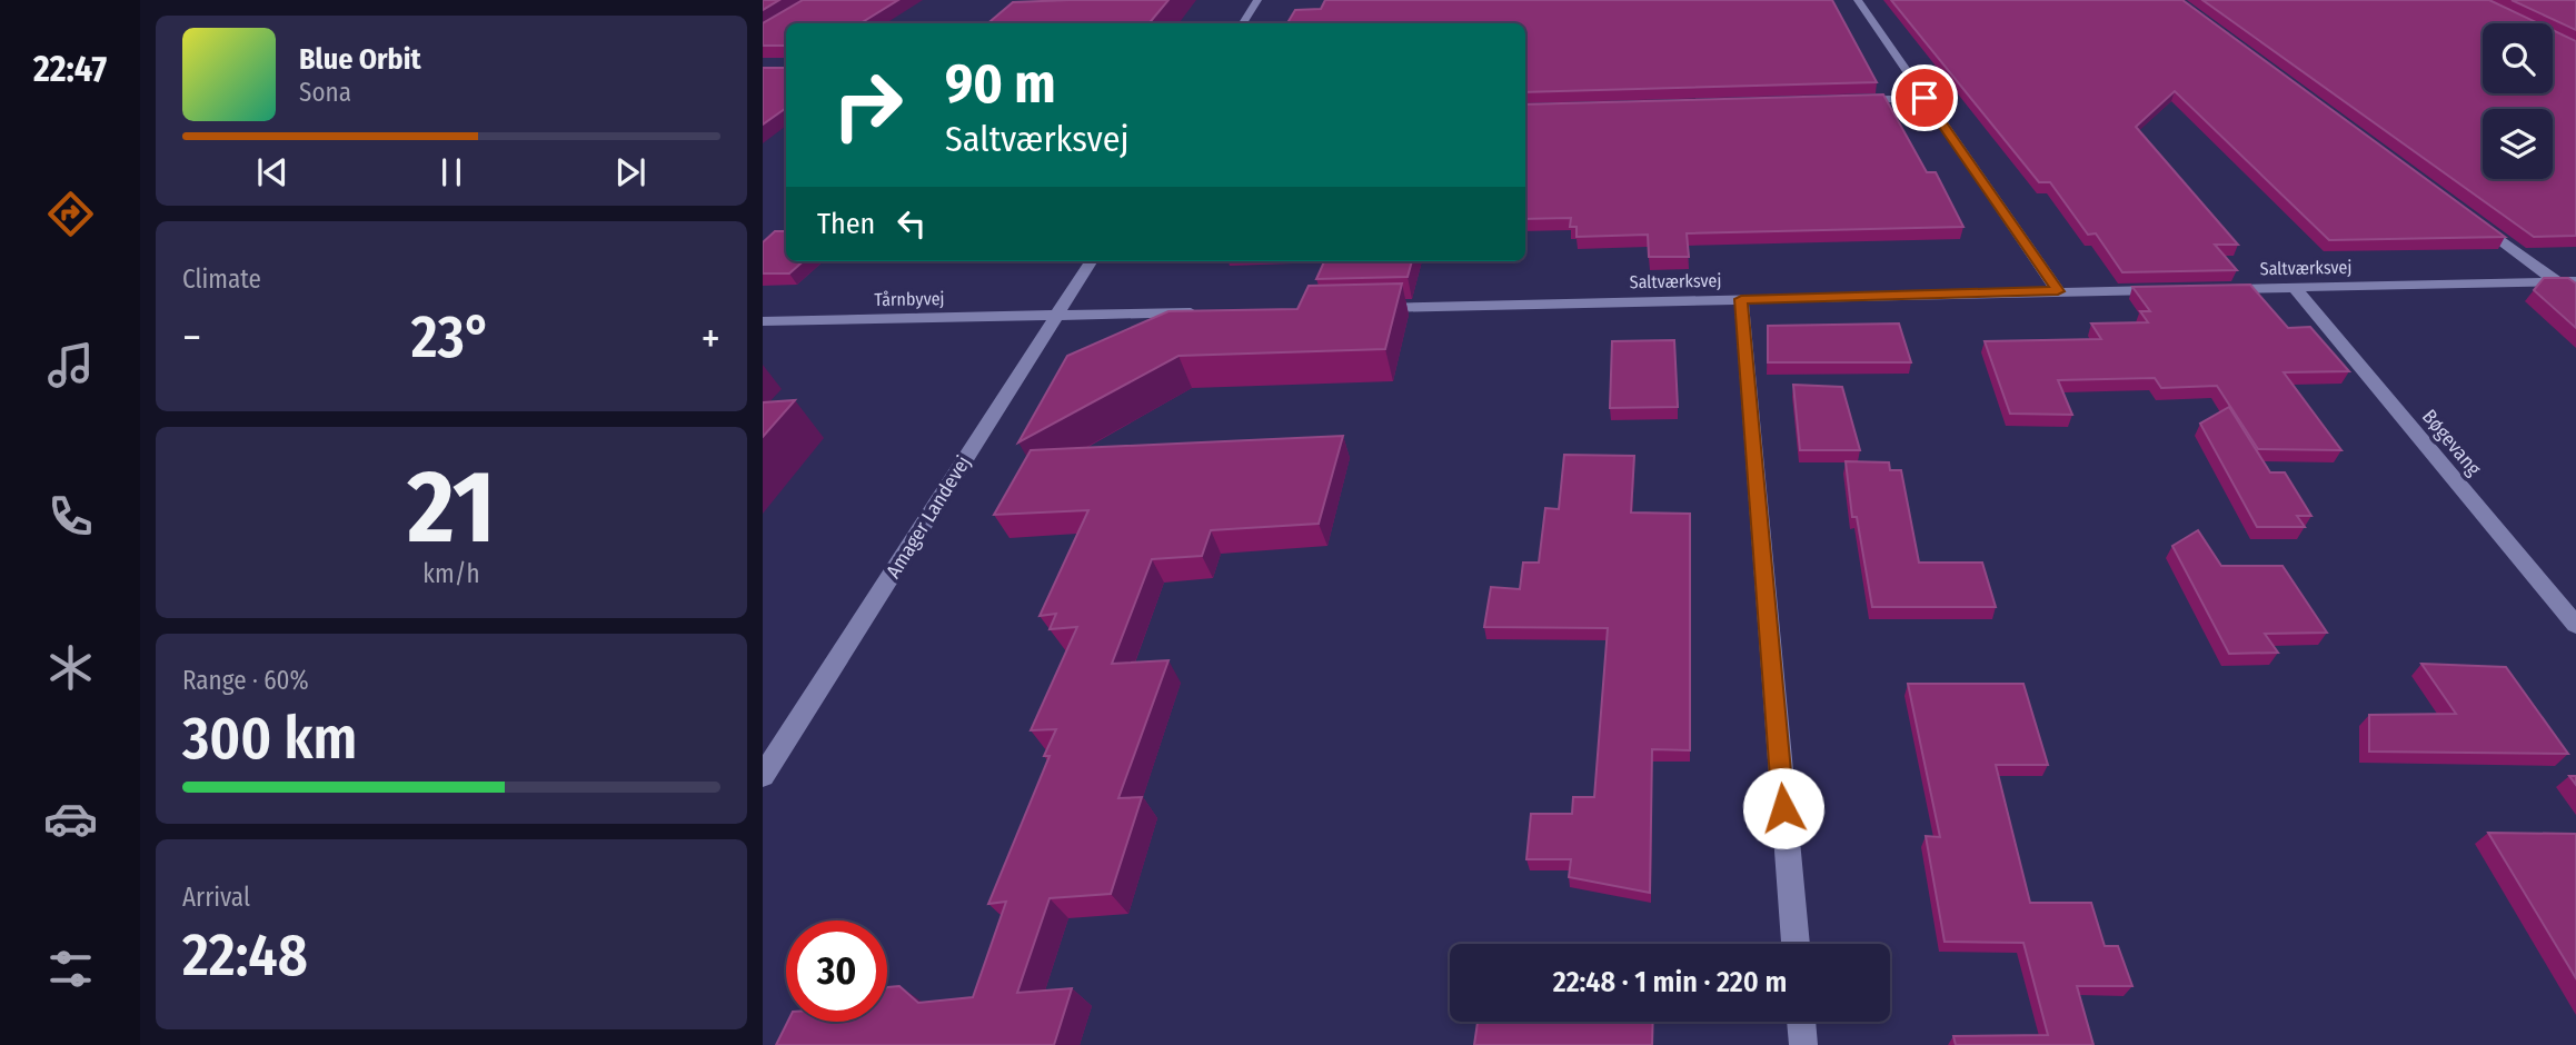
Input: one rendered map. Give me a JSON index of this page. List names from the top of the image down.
{
  "streets": {
    "street": [
      "Saltværksvej",
      "Tårnbyvej",
      "Bøgevang",
      "Amager Landevej"
    ]
  },
  "crossings": [
    ["Saltværksvej", "Bøgevang"],
    ["Tårnbyvej", "Amager Landevej"]
  ],
  "page": {
    "tabs": "22:47",
    "turn": ["90 m", "Saltværksvej"],
    "song": ["Blue Orbit", "Sona"],
    "then": "Then",
    "tile": [
      "Climate",
      ["21", "km/h"],
      ["Range · 60%", "300 km"],
      ["Arrival", "22:48"]
    ],
    "heat": ["−", "23°", "+"],
    "limit": "30",
    "trip": "22:48 · 1 min · 220 m"
  }
}
